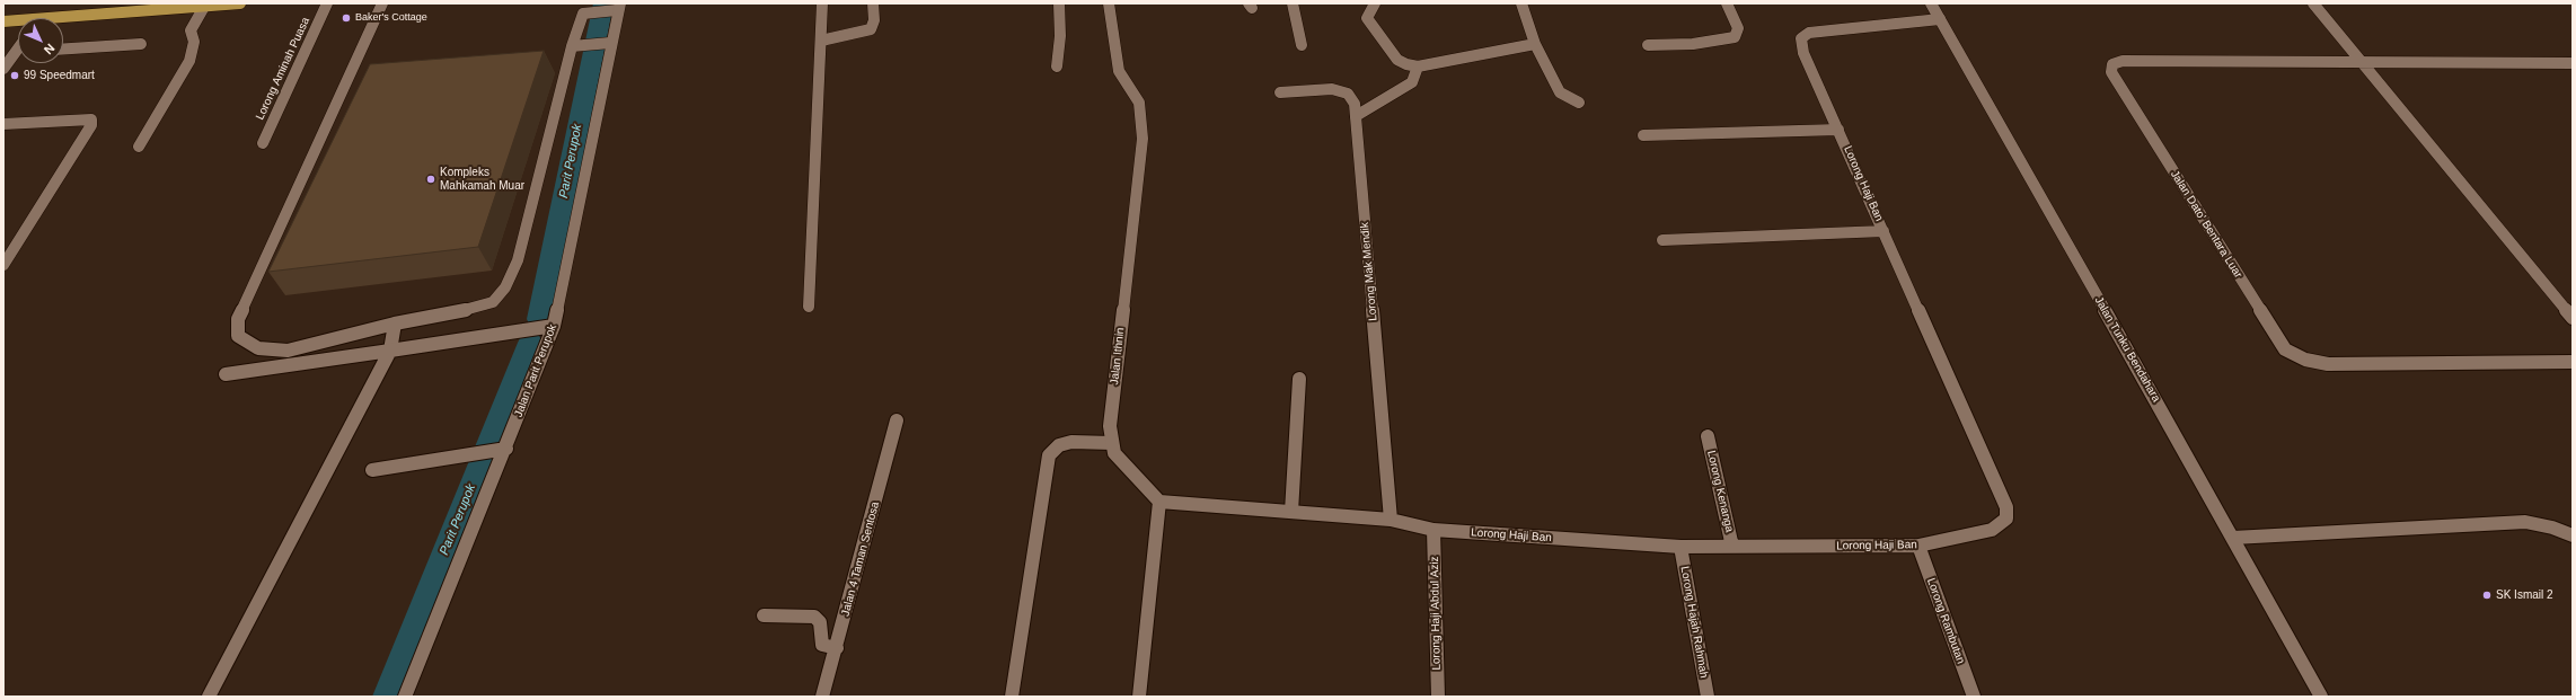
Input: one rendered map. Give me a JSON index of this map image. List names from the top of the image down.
{
  "streets": {
    "street": [
      "Lorong Aminah Puasa",
      "Lorong Haji Ban",
      "Jalan Dato' Bentara Luar",
      "Lorong Mak Mendik",
      "Jalan Tunku Bendahara",
      "Jalan Ithnin",
      "Jalan Parit Perupok",
      "Lorong Kenanga",
      "Jalan 4 Taman Sentosa",
      "Lorong Haji Abdul Aziz",
      "Lorong Rambutan",
      "Lorong Hajah Rahmah"
    ]
  },
  "crossings": [
    ["Lorong Haji Ban", "Lorong Mak Mendik"],
    ["Lorong Haji Ban", "Jalan Tunku Bendahara"],
    ["Lorong Haji Ban", "Jalan Ithnin"],
    ["Lorong Haji Ban", "Lorong Kenanga"],
    ["Lorong Haji Ban", "Lorong Haji Abdul Aziz"],
    ["Lorong Haji Ban", "Lorong Rambutan"],
    ["Lorong Haji Ban", "Lorong Hajah Rahmah"]
  ],
  "water": ["Parit Perupok"],
  "places": [
    "Baker's Cottage",
    "99 Speedmart",
    "Kompleks Mahkamah Muar",
    "SK Ismail 2"
  ],
  "north": "bottom right"
}
